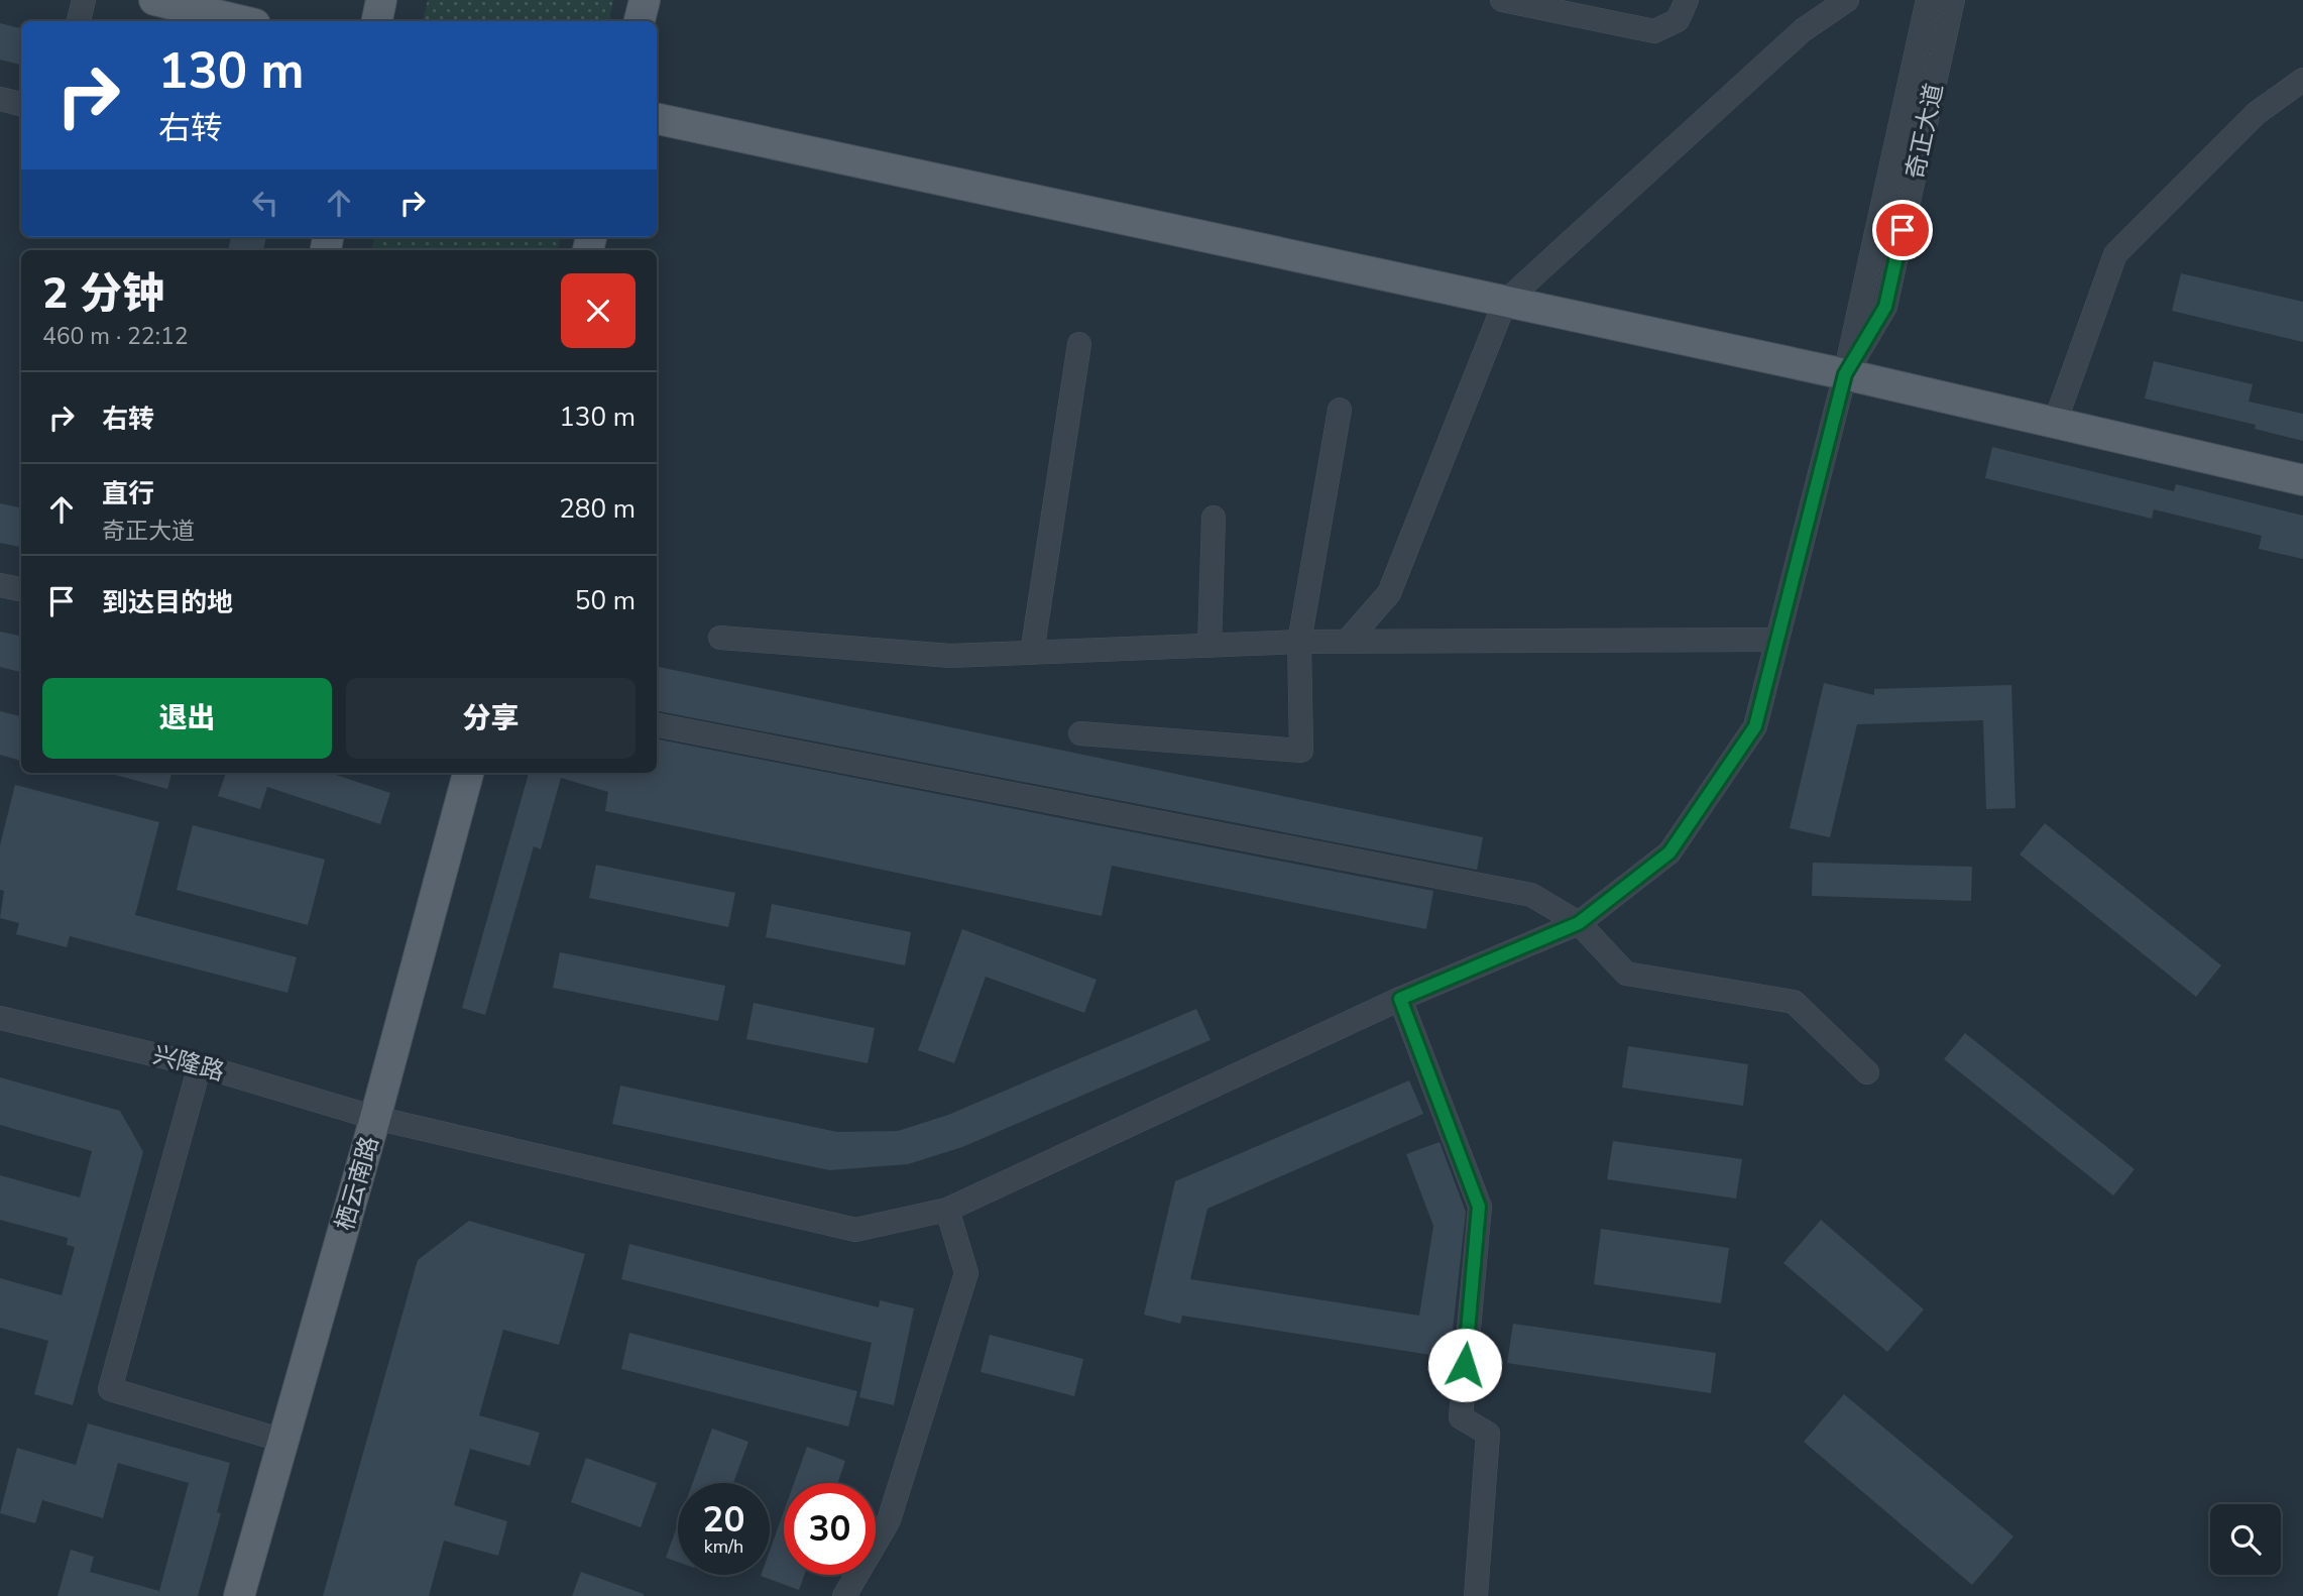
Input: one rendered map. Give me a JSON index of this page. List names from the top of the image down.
{
  "streets": {
    "main road": ["栖云南路"],
    "street": ["奇正大道", "兴隆路"]
  },
  "crossings": [
    ["奇正大道", "兴隆路"],
    ["兴隆路", "栖云南路"]
  ],
  "page": {
    "turn": ["130 m", "右转"],
    "heading": ["2 分钟", "460 m · 22:12"],
    "list": [
      {
        "name": "右转",
        "value": "130 m"
      },
      {
        "name": "直行",
        "note": "奇正大道",
        "value": "280 m"
      },
      {
        "name": "到达目的地",
        "value": "50 m"
      }
    ],
    "buttons": ["退出", "分享"],
    "speed": "20 km/h",
    "limit": "30"
  }
}
